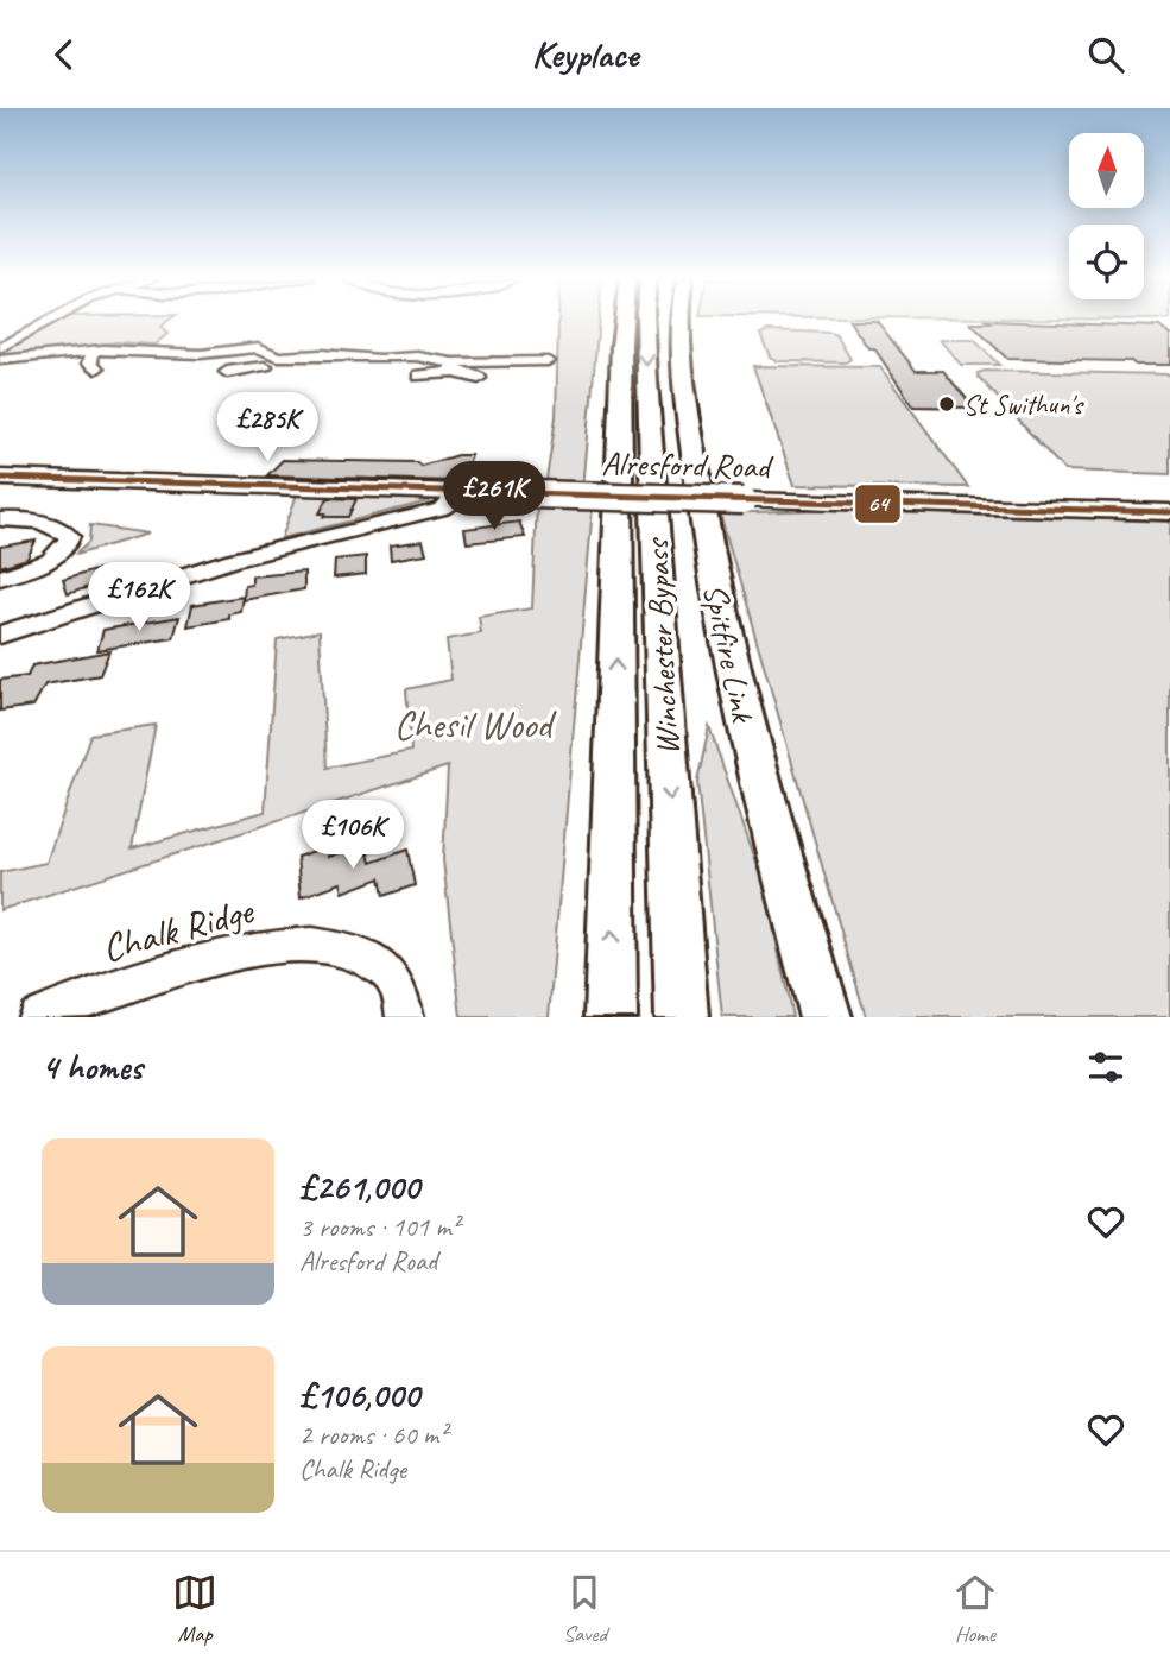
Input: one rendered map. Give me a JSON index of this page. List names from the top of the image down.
{
  "streets": {
    "highway": ["Winchester Bypass", "Spitfire Link"],
    "main road": ["Alresford Road"],
    "street": ["Chalk Ridge"]
  },
  "parks": ["Chesil Wood"],
  "places": ["St Swithun's"],
  "lines": ["transit line 64"],
  "north": "top",
  "page": {
    "header": "Keyplace",
    "price": [
      "£285K",
      "£261K",
      "£162K",
      "£106K"
    ],
    "heading": "4 homes",
    "list": [
      {
        "name": "£261,000",
        "note": "3 rooms · 101 m² · Alresford Road"
      },
      {
        "name": "£106,000",
        "note": "2 rooms · 60 m² · Chalk Ridge"
      }
    ],
    "tabs": ["Map", "Saved", "Home"]
  }
}
